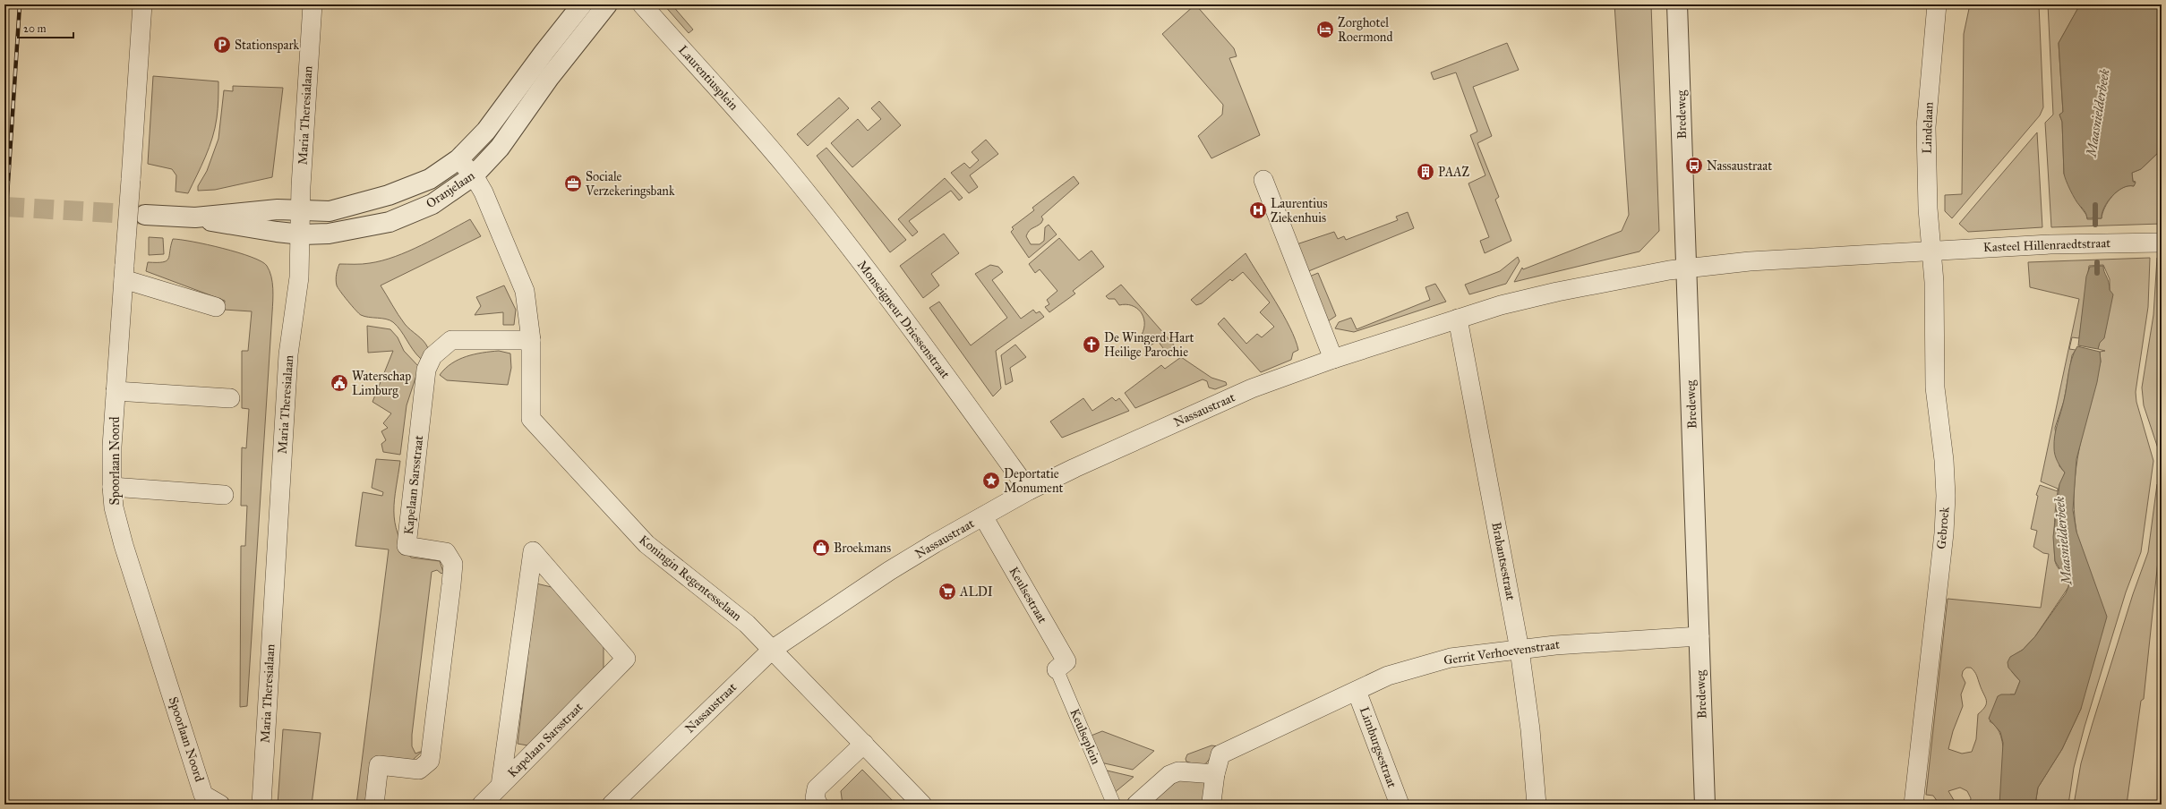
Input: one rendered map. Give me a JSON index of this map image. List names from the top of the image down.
{
  "streets": {
    "street": [
      "Laurentiusplein",
      "Bredeweg",
      "Maria Theresialaan",
      "Lindelaan",
      "Oranjelaan",
      "Kasteel Hillenraedtstraat",
      "Monseigneur Driessenstraat",
      "Nassaustraat",
      "Spoorlaan Noord",
      "Kapelaan Sarsstraat",
      "Gebroek",
      "Brabantsestraat",
      "Koningin Regentesselaan",
      "Keulsestraat",
      "Gerrit Verhoevenstraat",
      "Keulseplein",
      "Limburgsestraat"
    ]
  },
  "crossings": [
    ["Laurentiusplein", "Monseigneur Driessenstraat"],
    ["Bredeweg", "Nassaustraat"],
    ["Bredeweg", "Gerrit Verhoevenstraat"],
    ["Maria Theresialaan", "Oranjelaan"],
    ["Lindelaan", "Kasteel Hillenraedtstraat"],
    ["Lindelaan", "Nassaustraat"],
    ["Lindelaan", "Gebroek"],
    ["Kasteel Hillenraedtstraat", "Nassaustraat"],
    ["Kasteel Hillenraedtstraat", "Gebroek"],
    ["Monseigneur Driessenstraat", "Nassaustraat"],
    ["Nassaustraat", "Gebroek"],
    ["Nassaustraat", "Brabantsestraat"],
    ["Nassaustraat", "Koningin Regentesselaan"],
    ["Nassaustraat", "Keulsestraat"],
    ["Kapelaan Sarsstraat", "Koningin Regentesselaan"],
    ["Brabantsestraat", "Gerrit Verhoevenstraat"],
    ["Keulsestraat", "Keulseplein"],
    ["Gerrit Verhoevenstraat", "Limburgsestraat"]
  ],
  "water": ["Maasnielderbeek"],
  "places": {
    "hotel": ["Zorghotel Roermond"],
    "parking": ["Stationspark"],
    "bus stop": ["Nassaustraat"],
    "building": ["PAAZ"],
    "office": ["Sociale Verzekeringsbank"],
    "hospital": ["Laurentius Ziekenhuis"],
    "church": ["De Wingerd Hart Heilige Parochie"],
    "public building": ["Waterschap Limburg"],
    "place": ["Deportatie Monument"],
    "shop": ["Broekmans"],
    "supermarket": ["ALDI"]
  },
  "scale_bar": "20 m"
}
